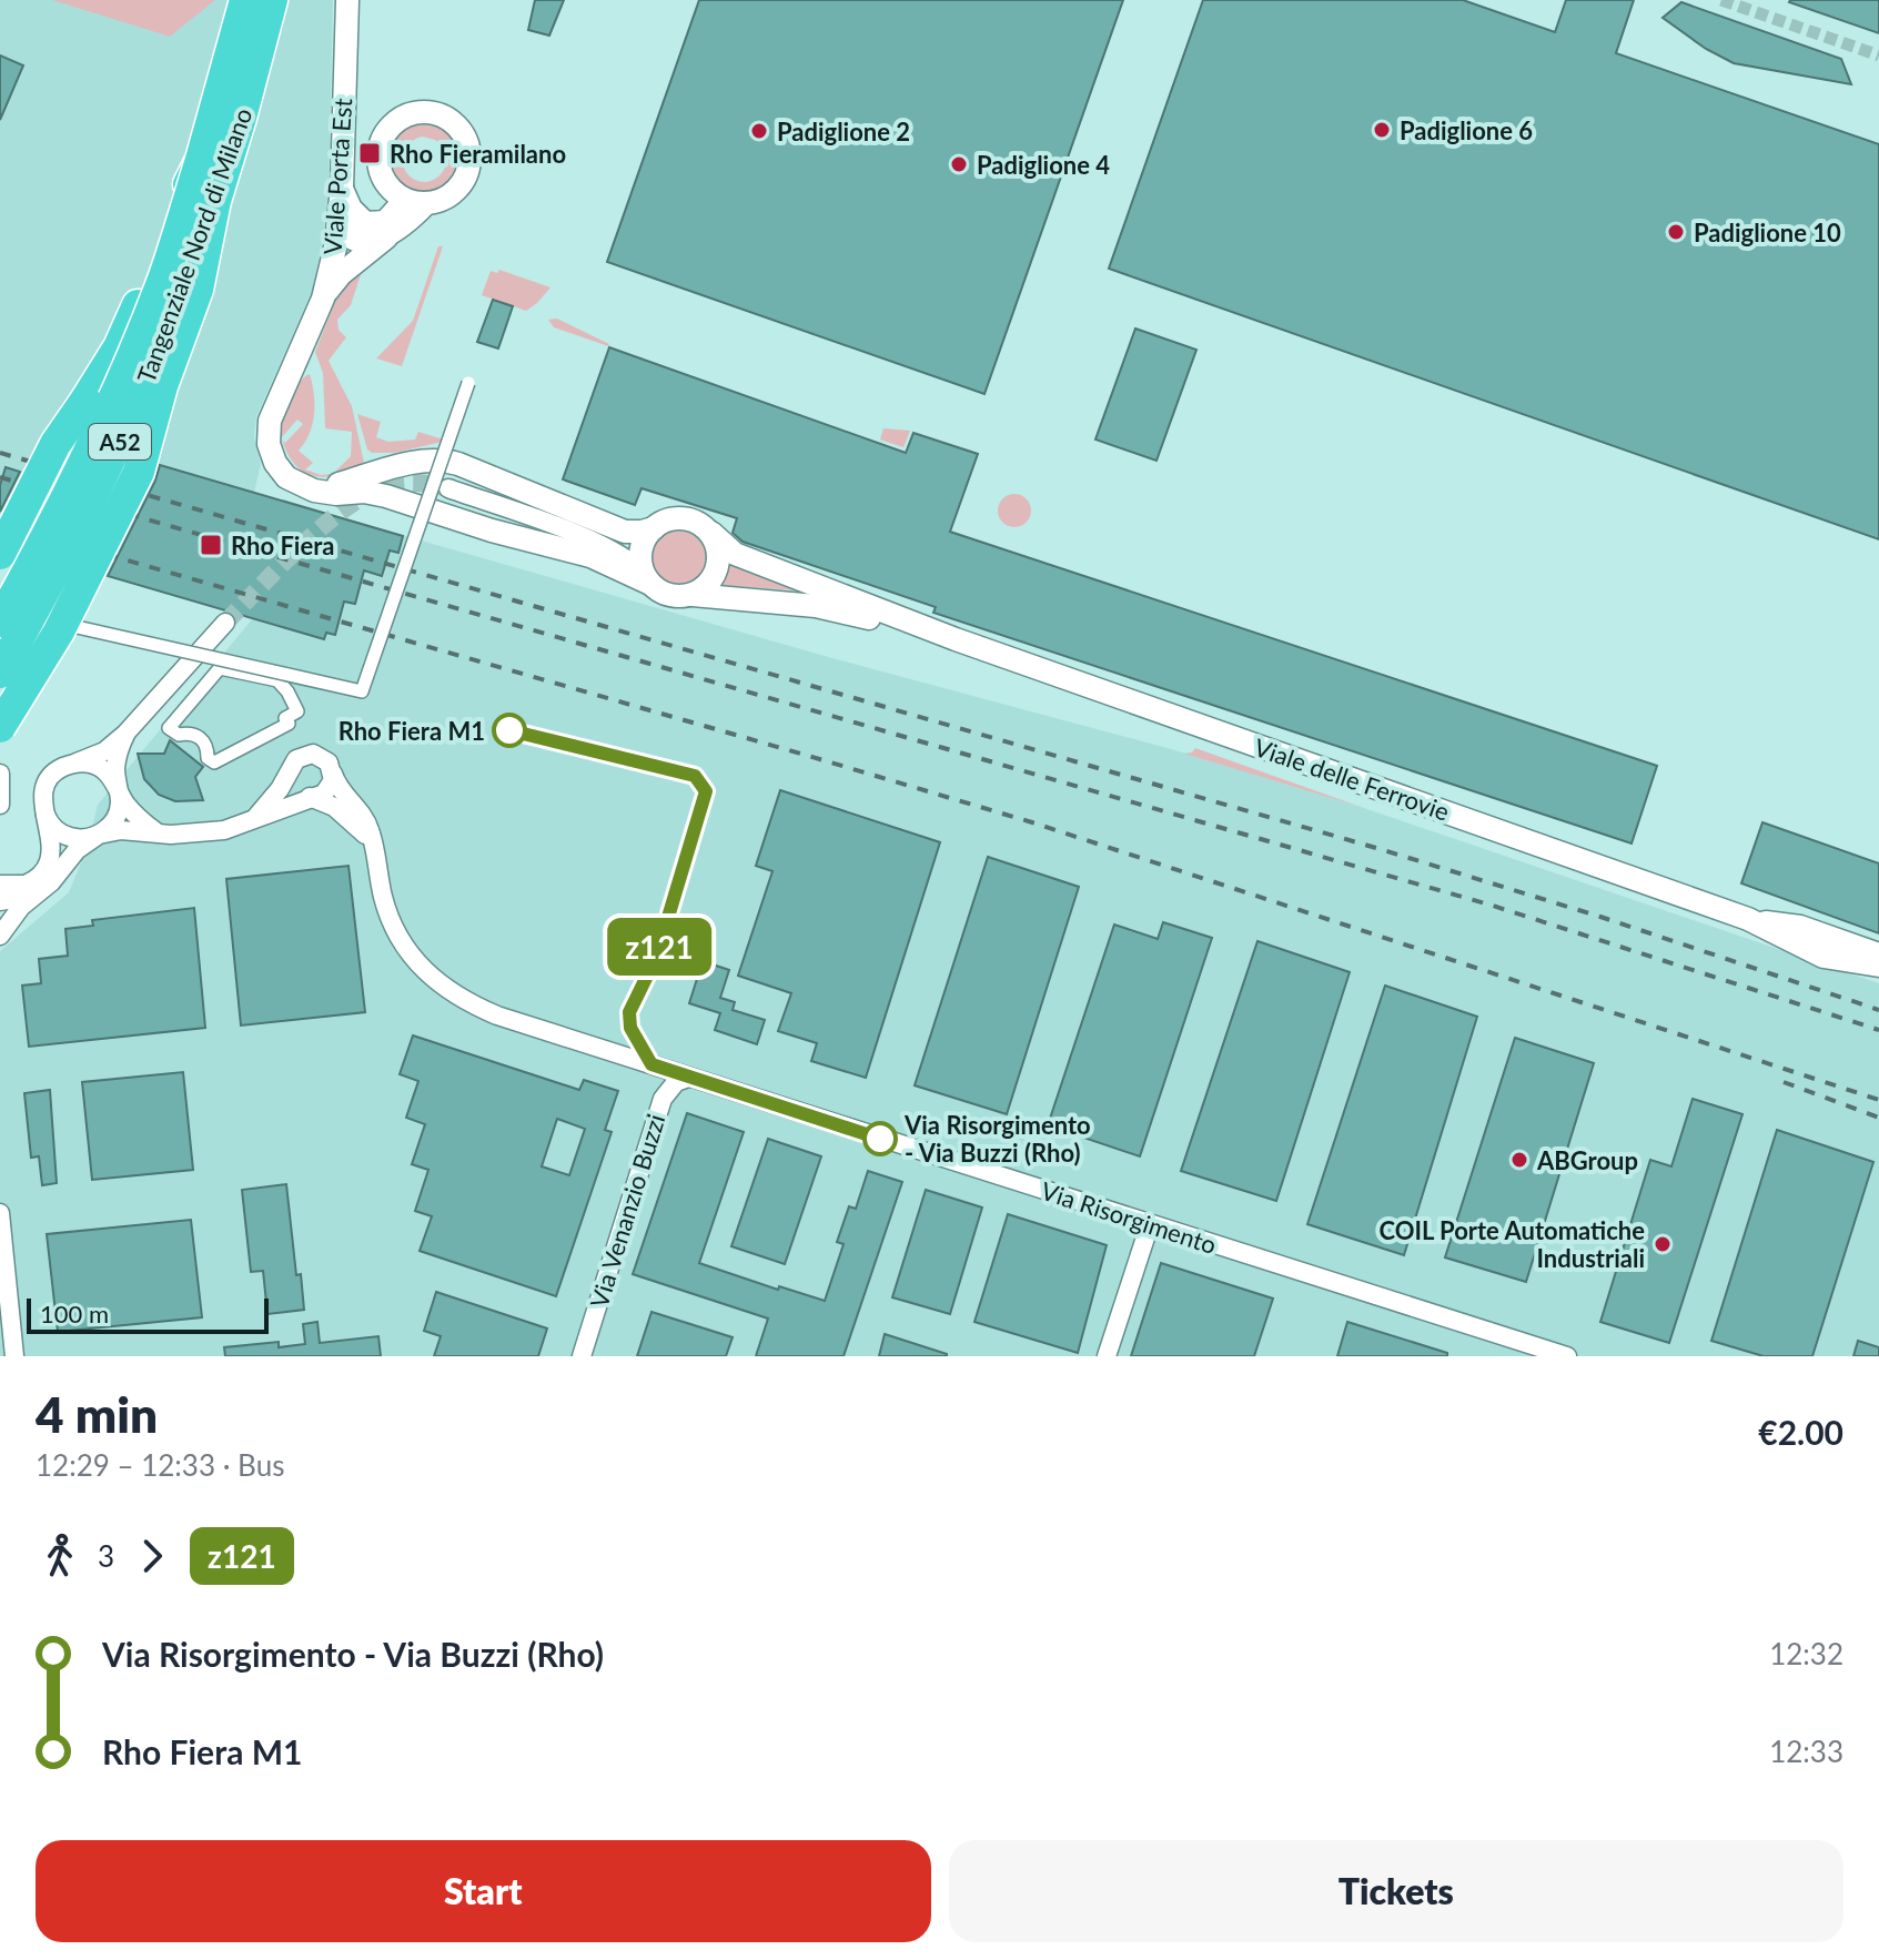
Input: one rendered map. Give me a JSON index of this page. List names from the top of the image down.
{
  "streets": {
    "highway": ["Tangenziale Nord di Milano", "A52"],
    "street": [
      "Viale Porta Est",
      "Viale delle Ferrovie",
      "Via Venanzio Buzzi",
      "Via Risorgimento"
    ]
  },
  "crossings": [
    ["Via Venanzio Buzzi", "Via Risorgimento"]
  ],
  "places": {
    "other": [
      "Padiglione 6",
      "Padiglione 2",
      "Padiglione 4",
      "Padiglione 10",
      "Rho Fiera M1",
      "Via Risorgimento - Via Buzzi (Rho)",
      "ABGroup",
      "COIL Porte Automatiche Industriali"
    ],
    "transit": ["Rho Fieramilano", "Rho Fiera"]
  },
  "lines": ["bus line z121"],
  "scale_bar": "100 m",
  "page": {
    "on_map": "z121",
    "scale": "100 m",
    "heading": ["4 min", "12:29 – 12:33 · Bus", "€2.00"],
    "legs": ["3", "z121"],
    "list": [
      {
        "name": "Via Risorgimento - Via Buzzi (Rho)",
        "value": "12:32"
      },
      {
        "name": "Rho Fiera M1",
        "value": "12:33"
      }
    ],
    "buttons": ["Start", "Tickets"]
  }
}
